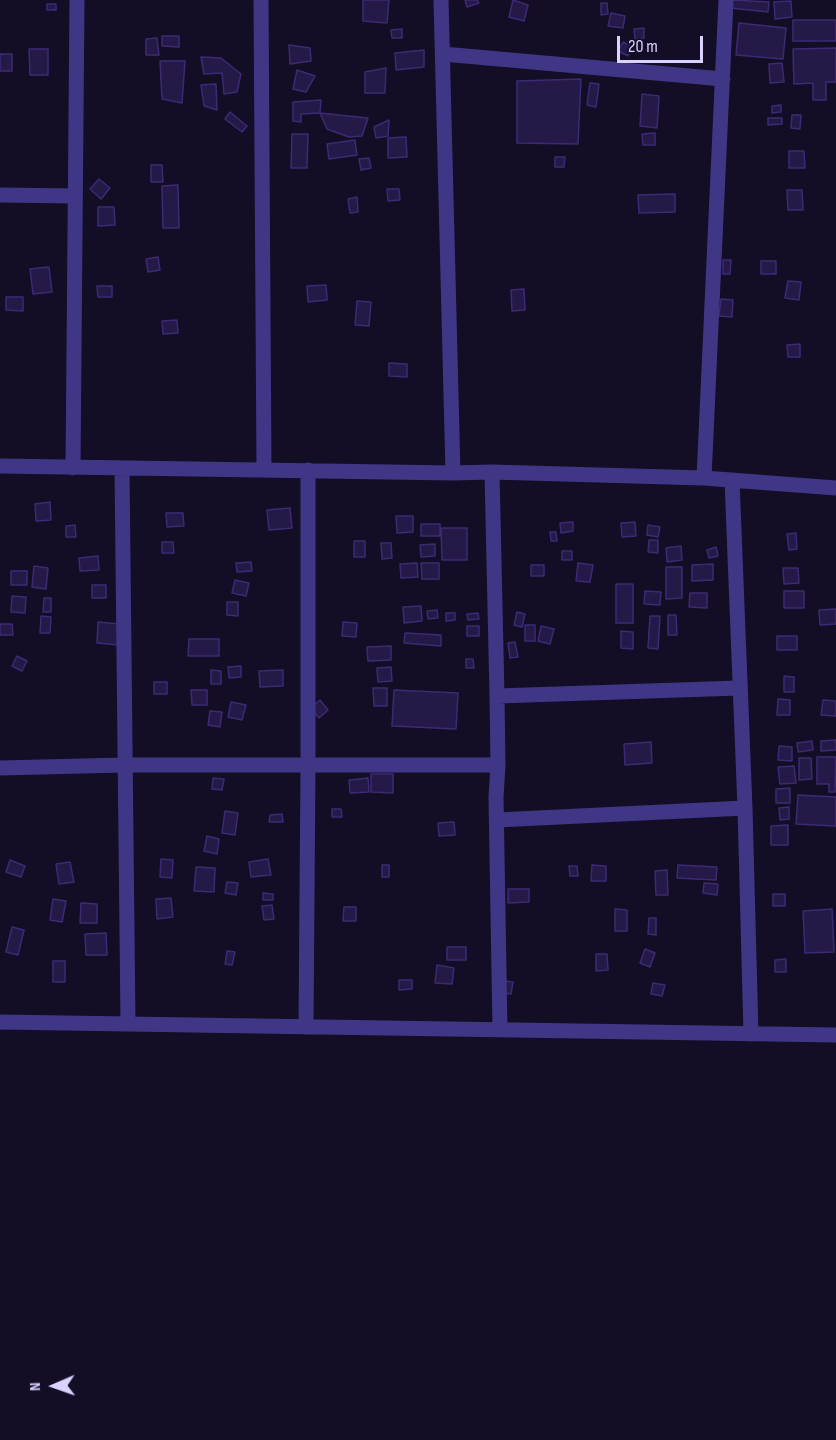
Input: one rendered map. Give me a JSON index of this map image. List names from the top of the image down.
{
  "scale_bar": "20 m",
  "north": "left"
}
